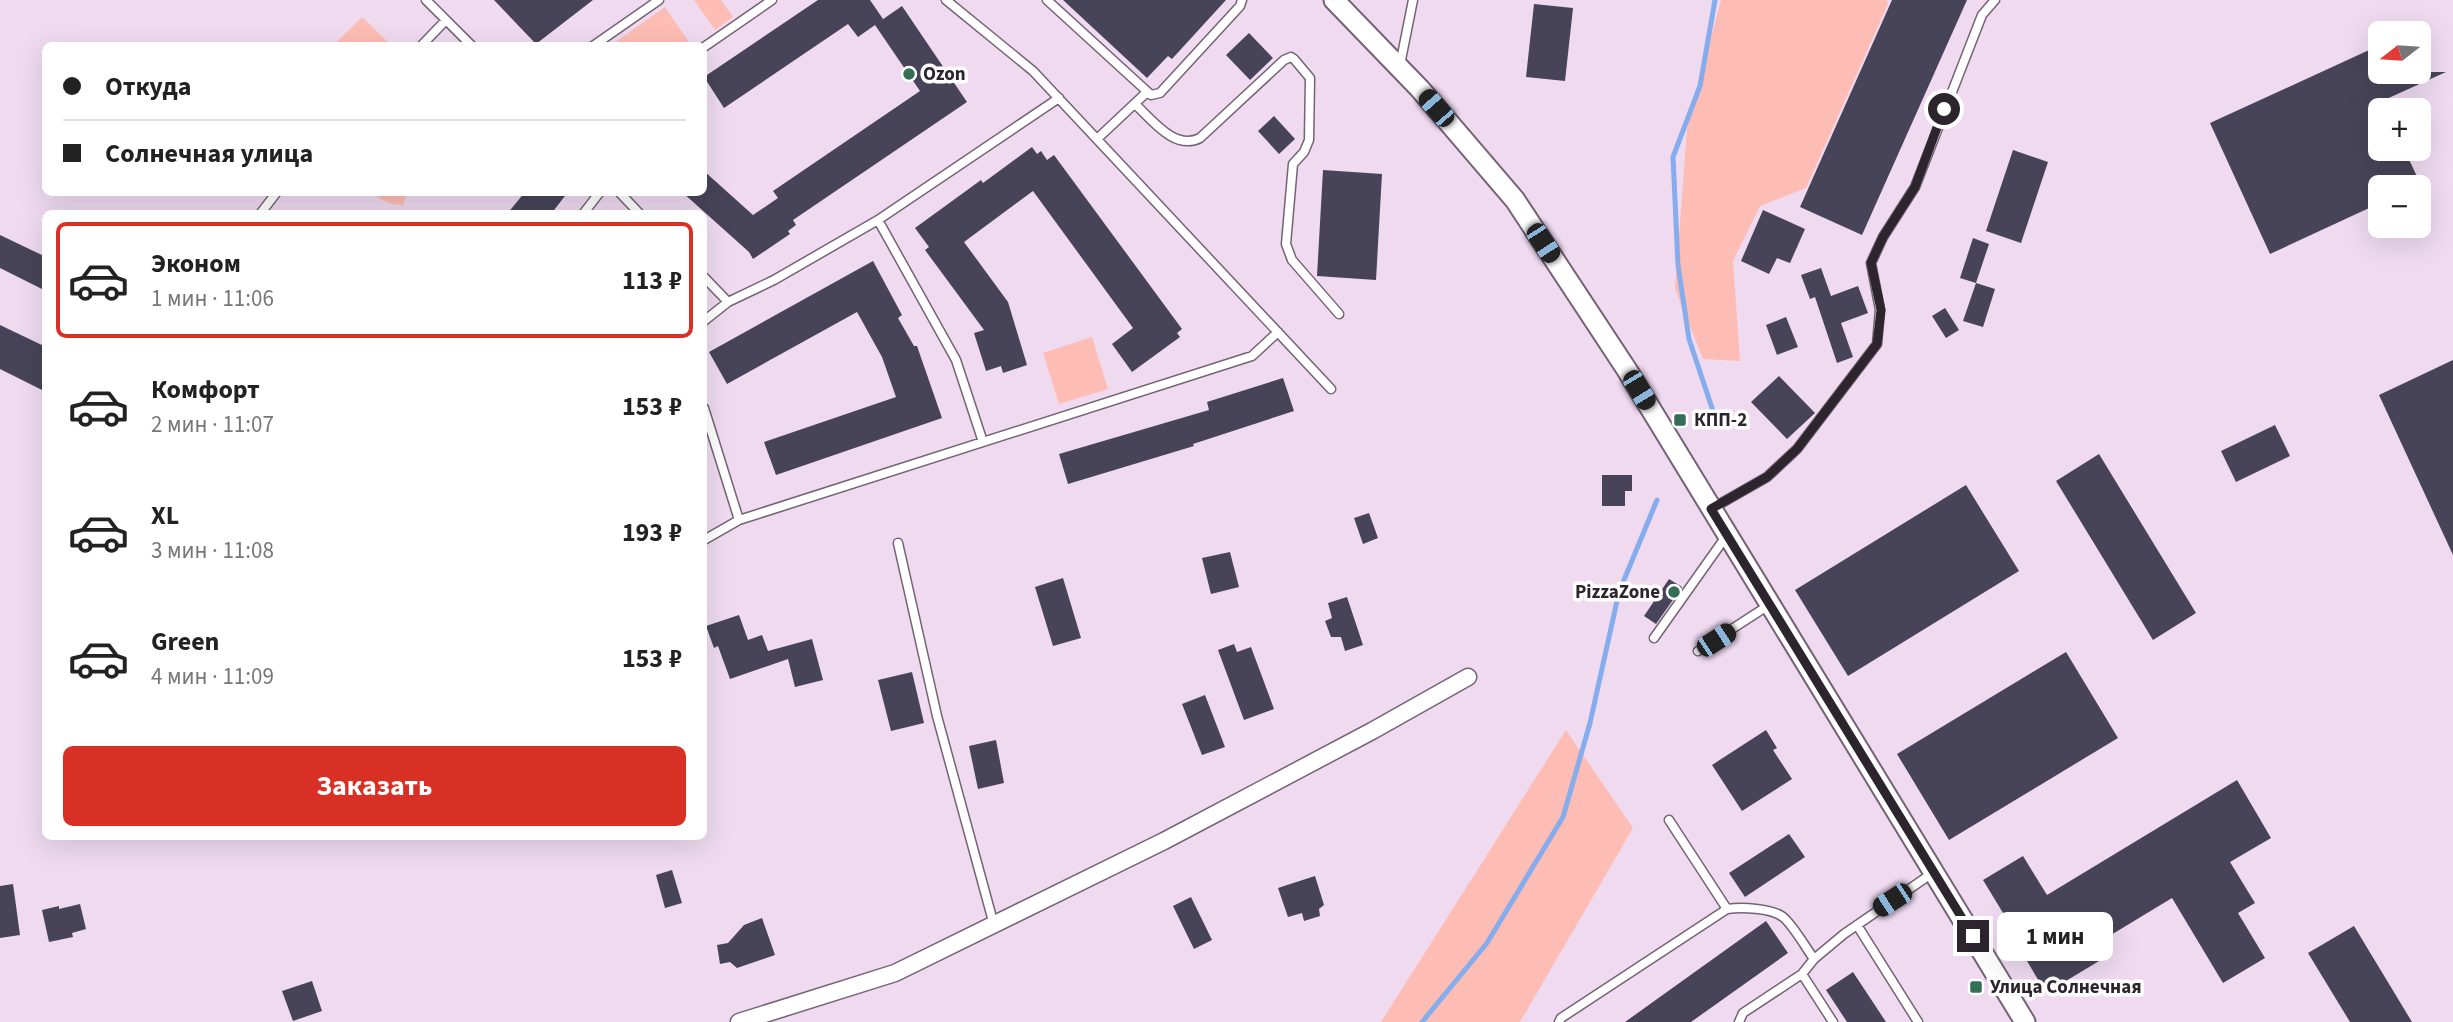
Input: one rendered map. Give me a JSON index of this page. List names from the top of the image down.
{
  "places": {
    "other": ["Ozon", "PizzaZone"],
    "transit": ["КПП-2", "Улица Солнечная"]
  },
  "north": "left",
  "page": {
    "map_buttons": ["+", "−"],
    "banner": ["Откуда", "Солнечная улица"],
    "list": [
      {
        "name": "Эконом",
        "note": "1 мин · 11:06",
        "value": "113 ₽"
      },
      {
        "name": "Комфорт",
        "note": "2 мин · 11:07",
        "value": "153 ₽"
      },
      {
        "name": "XL",
        "note": "3 мин · 11:08",
        "value": "193 ₽"
      },
      {
        "name": "Green",
        "note": "4 мин · 11:09",
        "value": "153 ₽"
      }
    ],
    "buttons": "Заказать",
    "bubble": "1 мин"
  }
}
